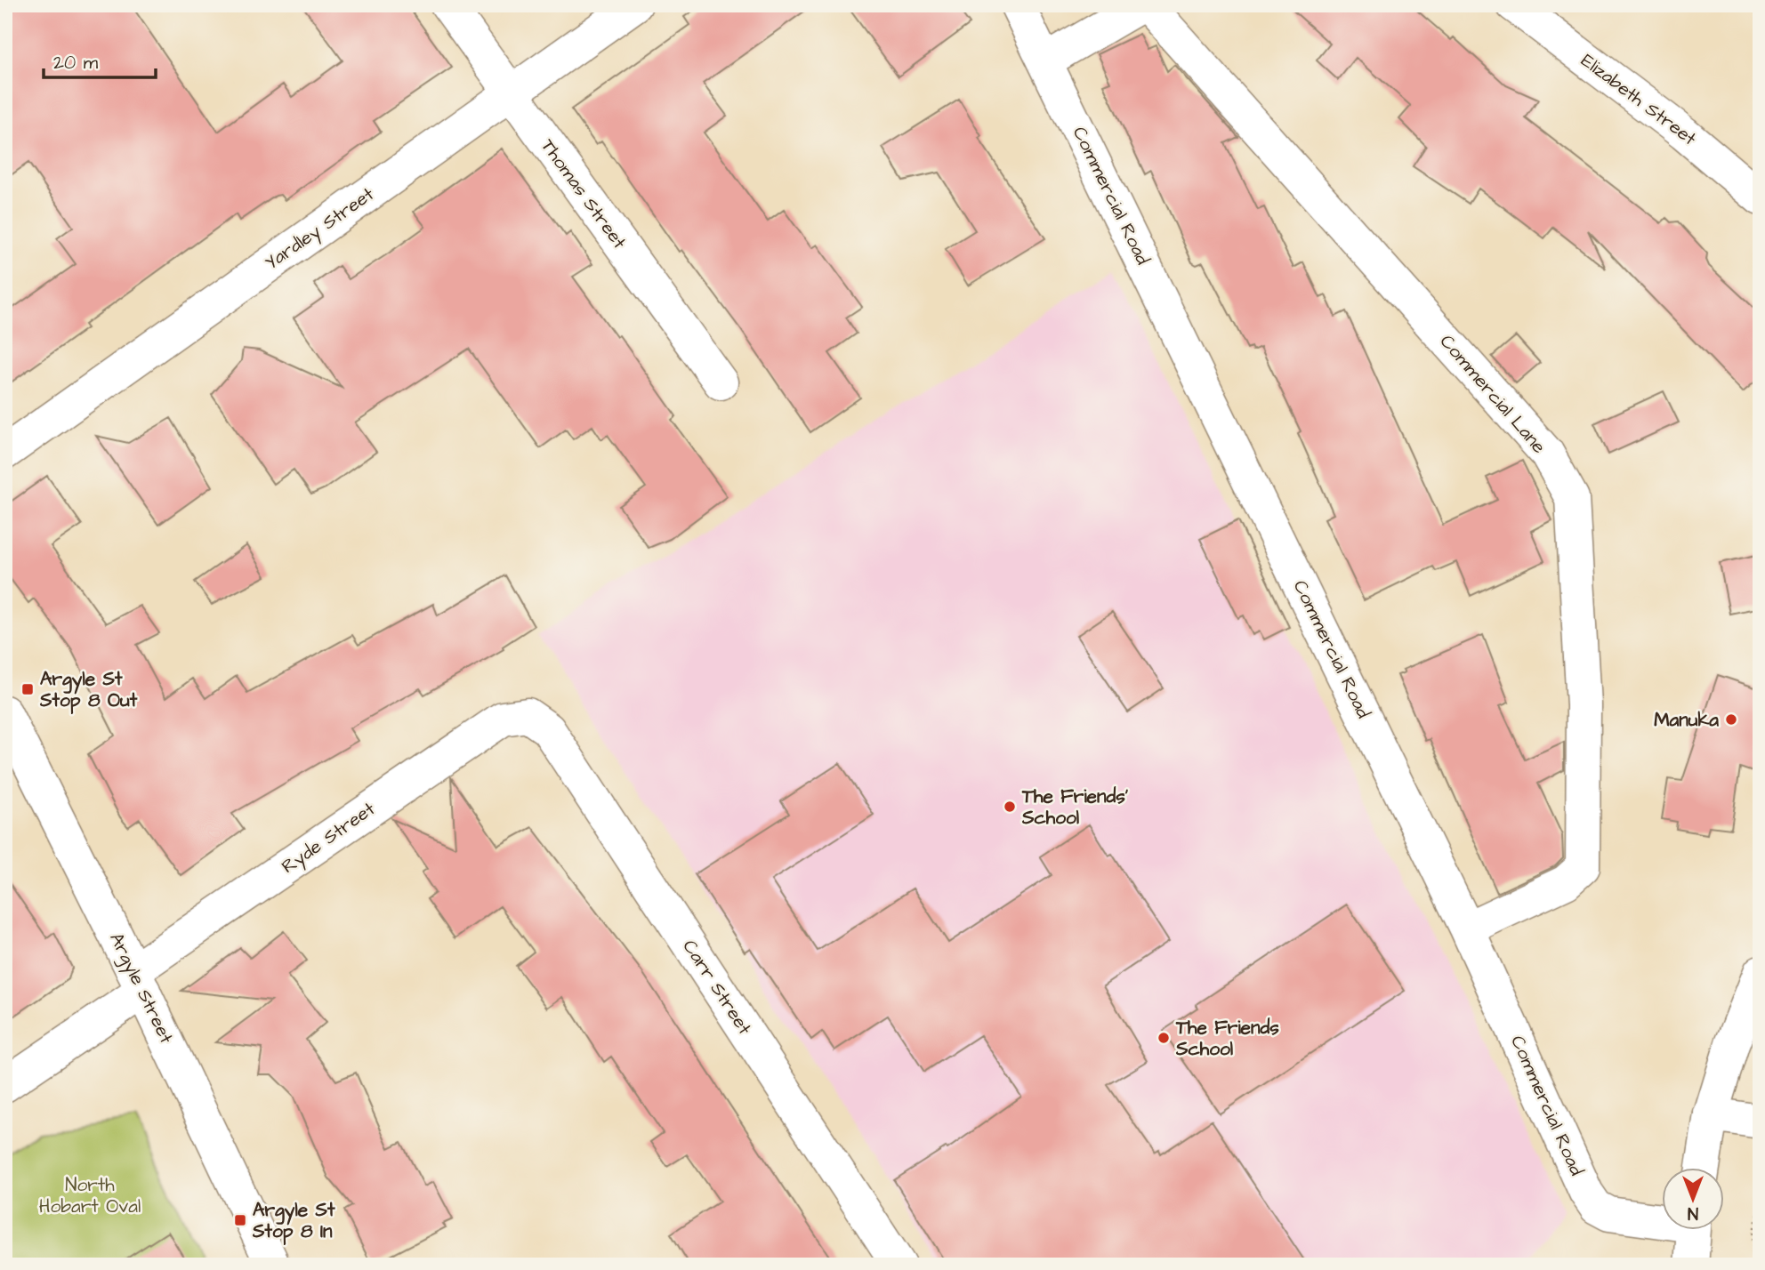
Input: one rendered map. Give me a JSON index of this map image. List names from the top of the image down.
{
  "streets": {
    "street": [
      "Elizabeth Street",
      "Thomas Street",
      "Commercial Road",
      "Yardley Street",
      "Commercial Lane",
      "Ryde Street",
      "Carr Street",
      "Argyle Street"
    ]
  },
  "crossings": [
    ["Thomas Street", "Yardley Street"],
    ["Commercial Road", "Commercial Lane"],
    ["Ryde Street", "Carr Street"],
    ["Ryde Street", "Argyle Street"]
  ],
  "parks": ["North Hobart Oval"],
  "places": {
    "transit": ["Argyle St Stop 8 Out", "Argyle St Stop 8 In"],
    "other": ["Manuka", "The Friends' School", "The Friends School"]
  },
  "scale_bar": "20 m",
  "north": "bottom"
}
